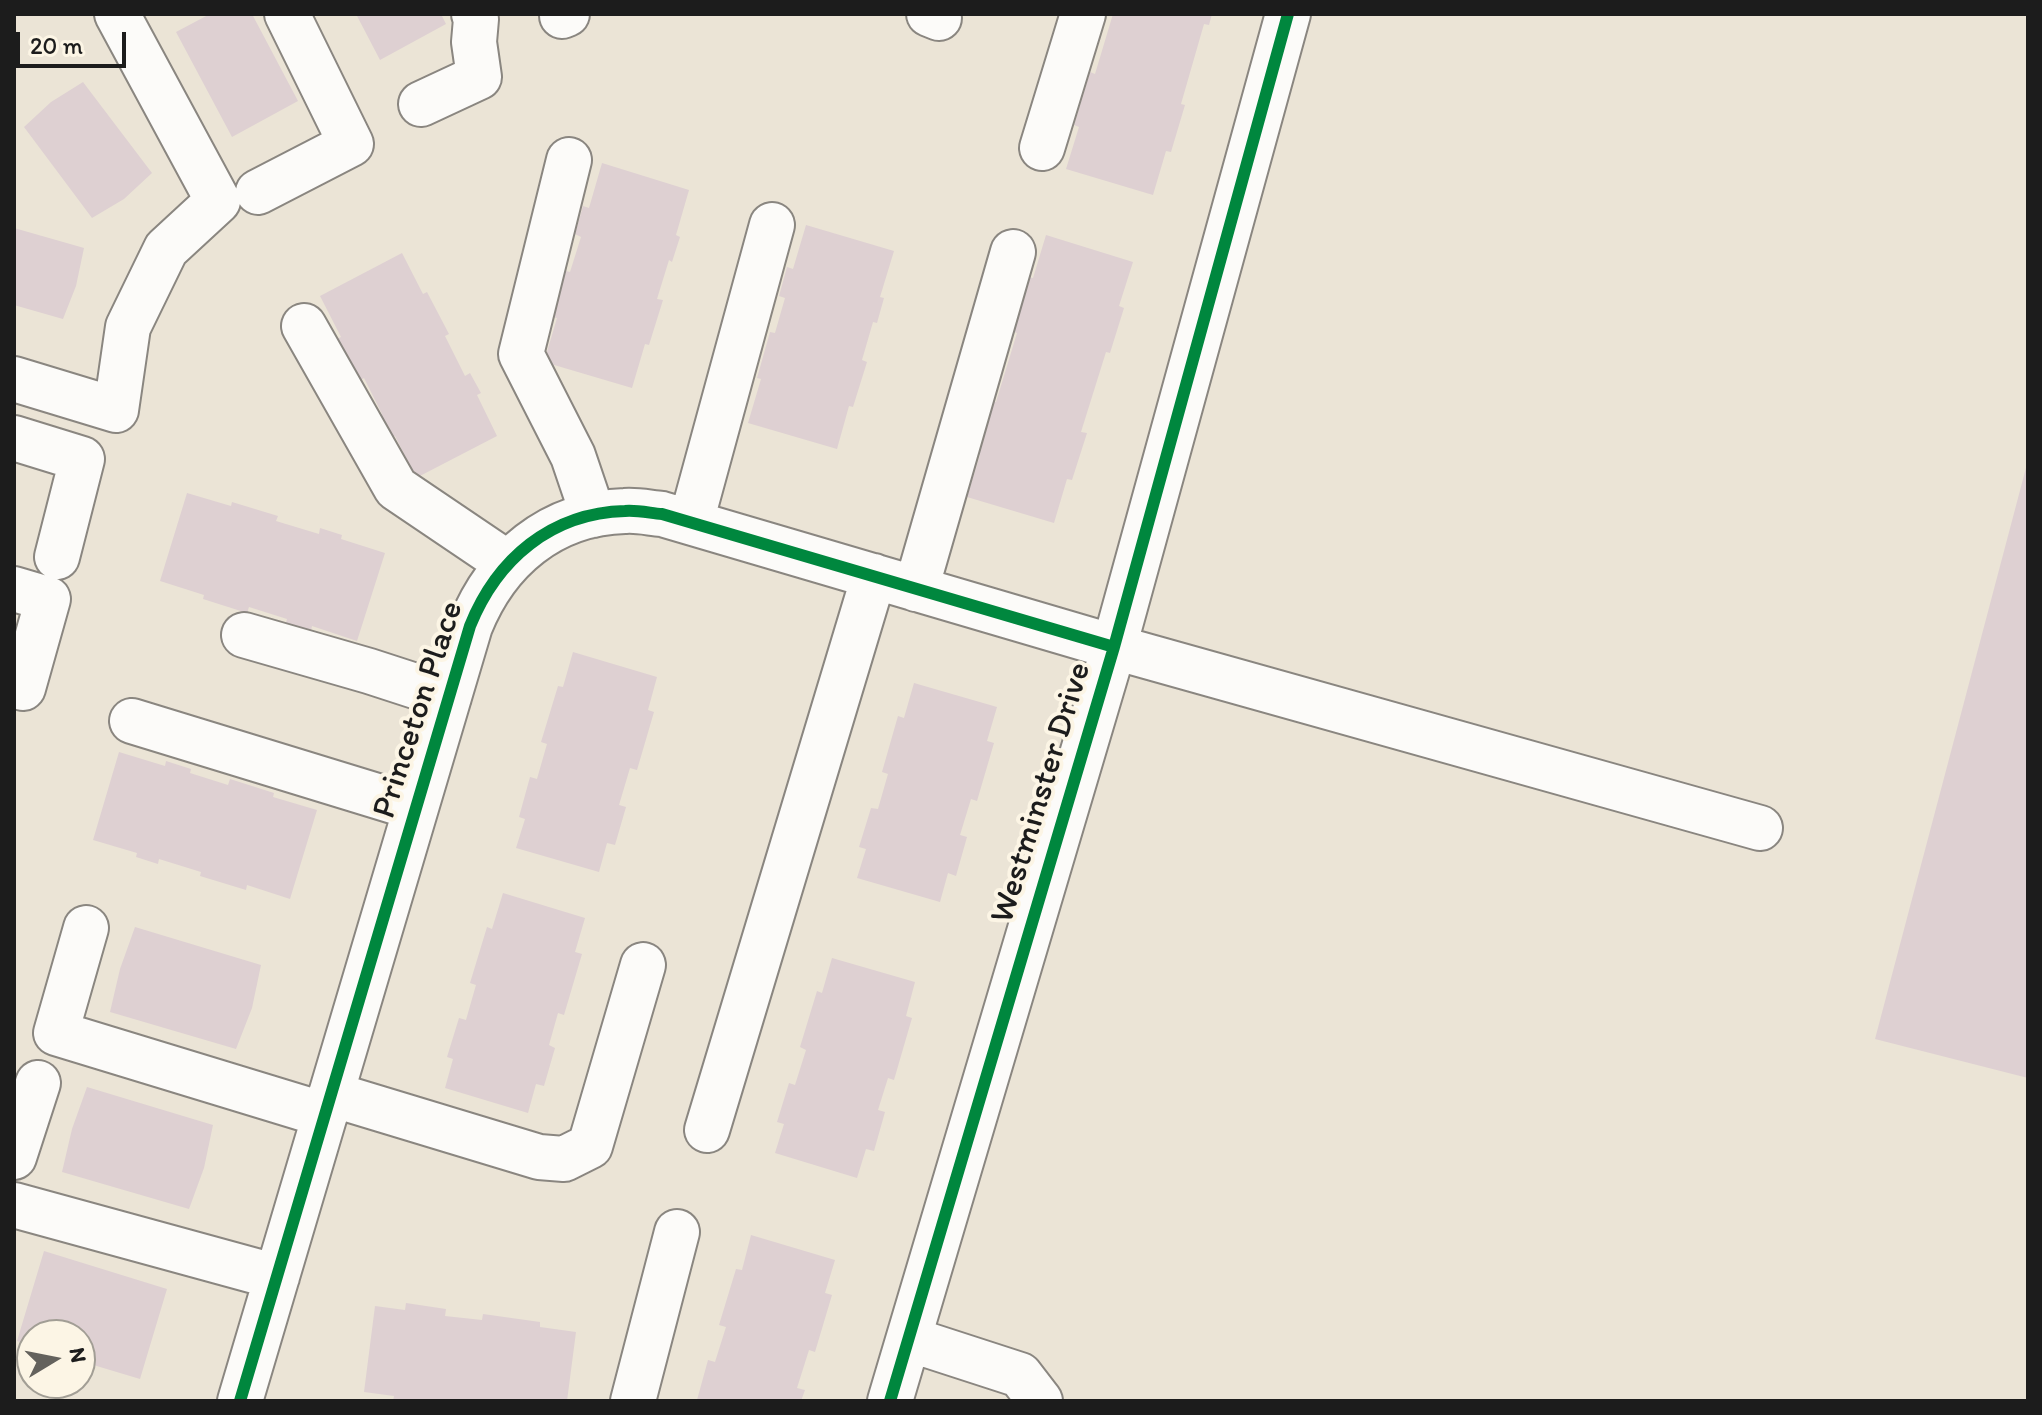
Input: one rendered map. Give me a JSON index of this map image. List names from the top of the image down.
{
  "streets": {
    "street": ["Princeton Place", "Westminster Drive"]
  },
  "crossings": [
    ["Princeton Place", "Westminster Drive"]
  ],
  "scale_bar": "20 m",
  "north": "right"
}
